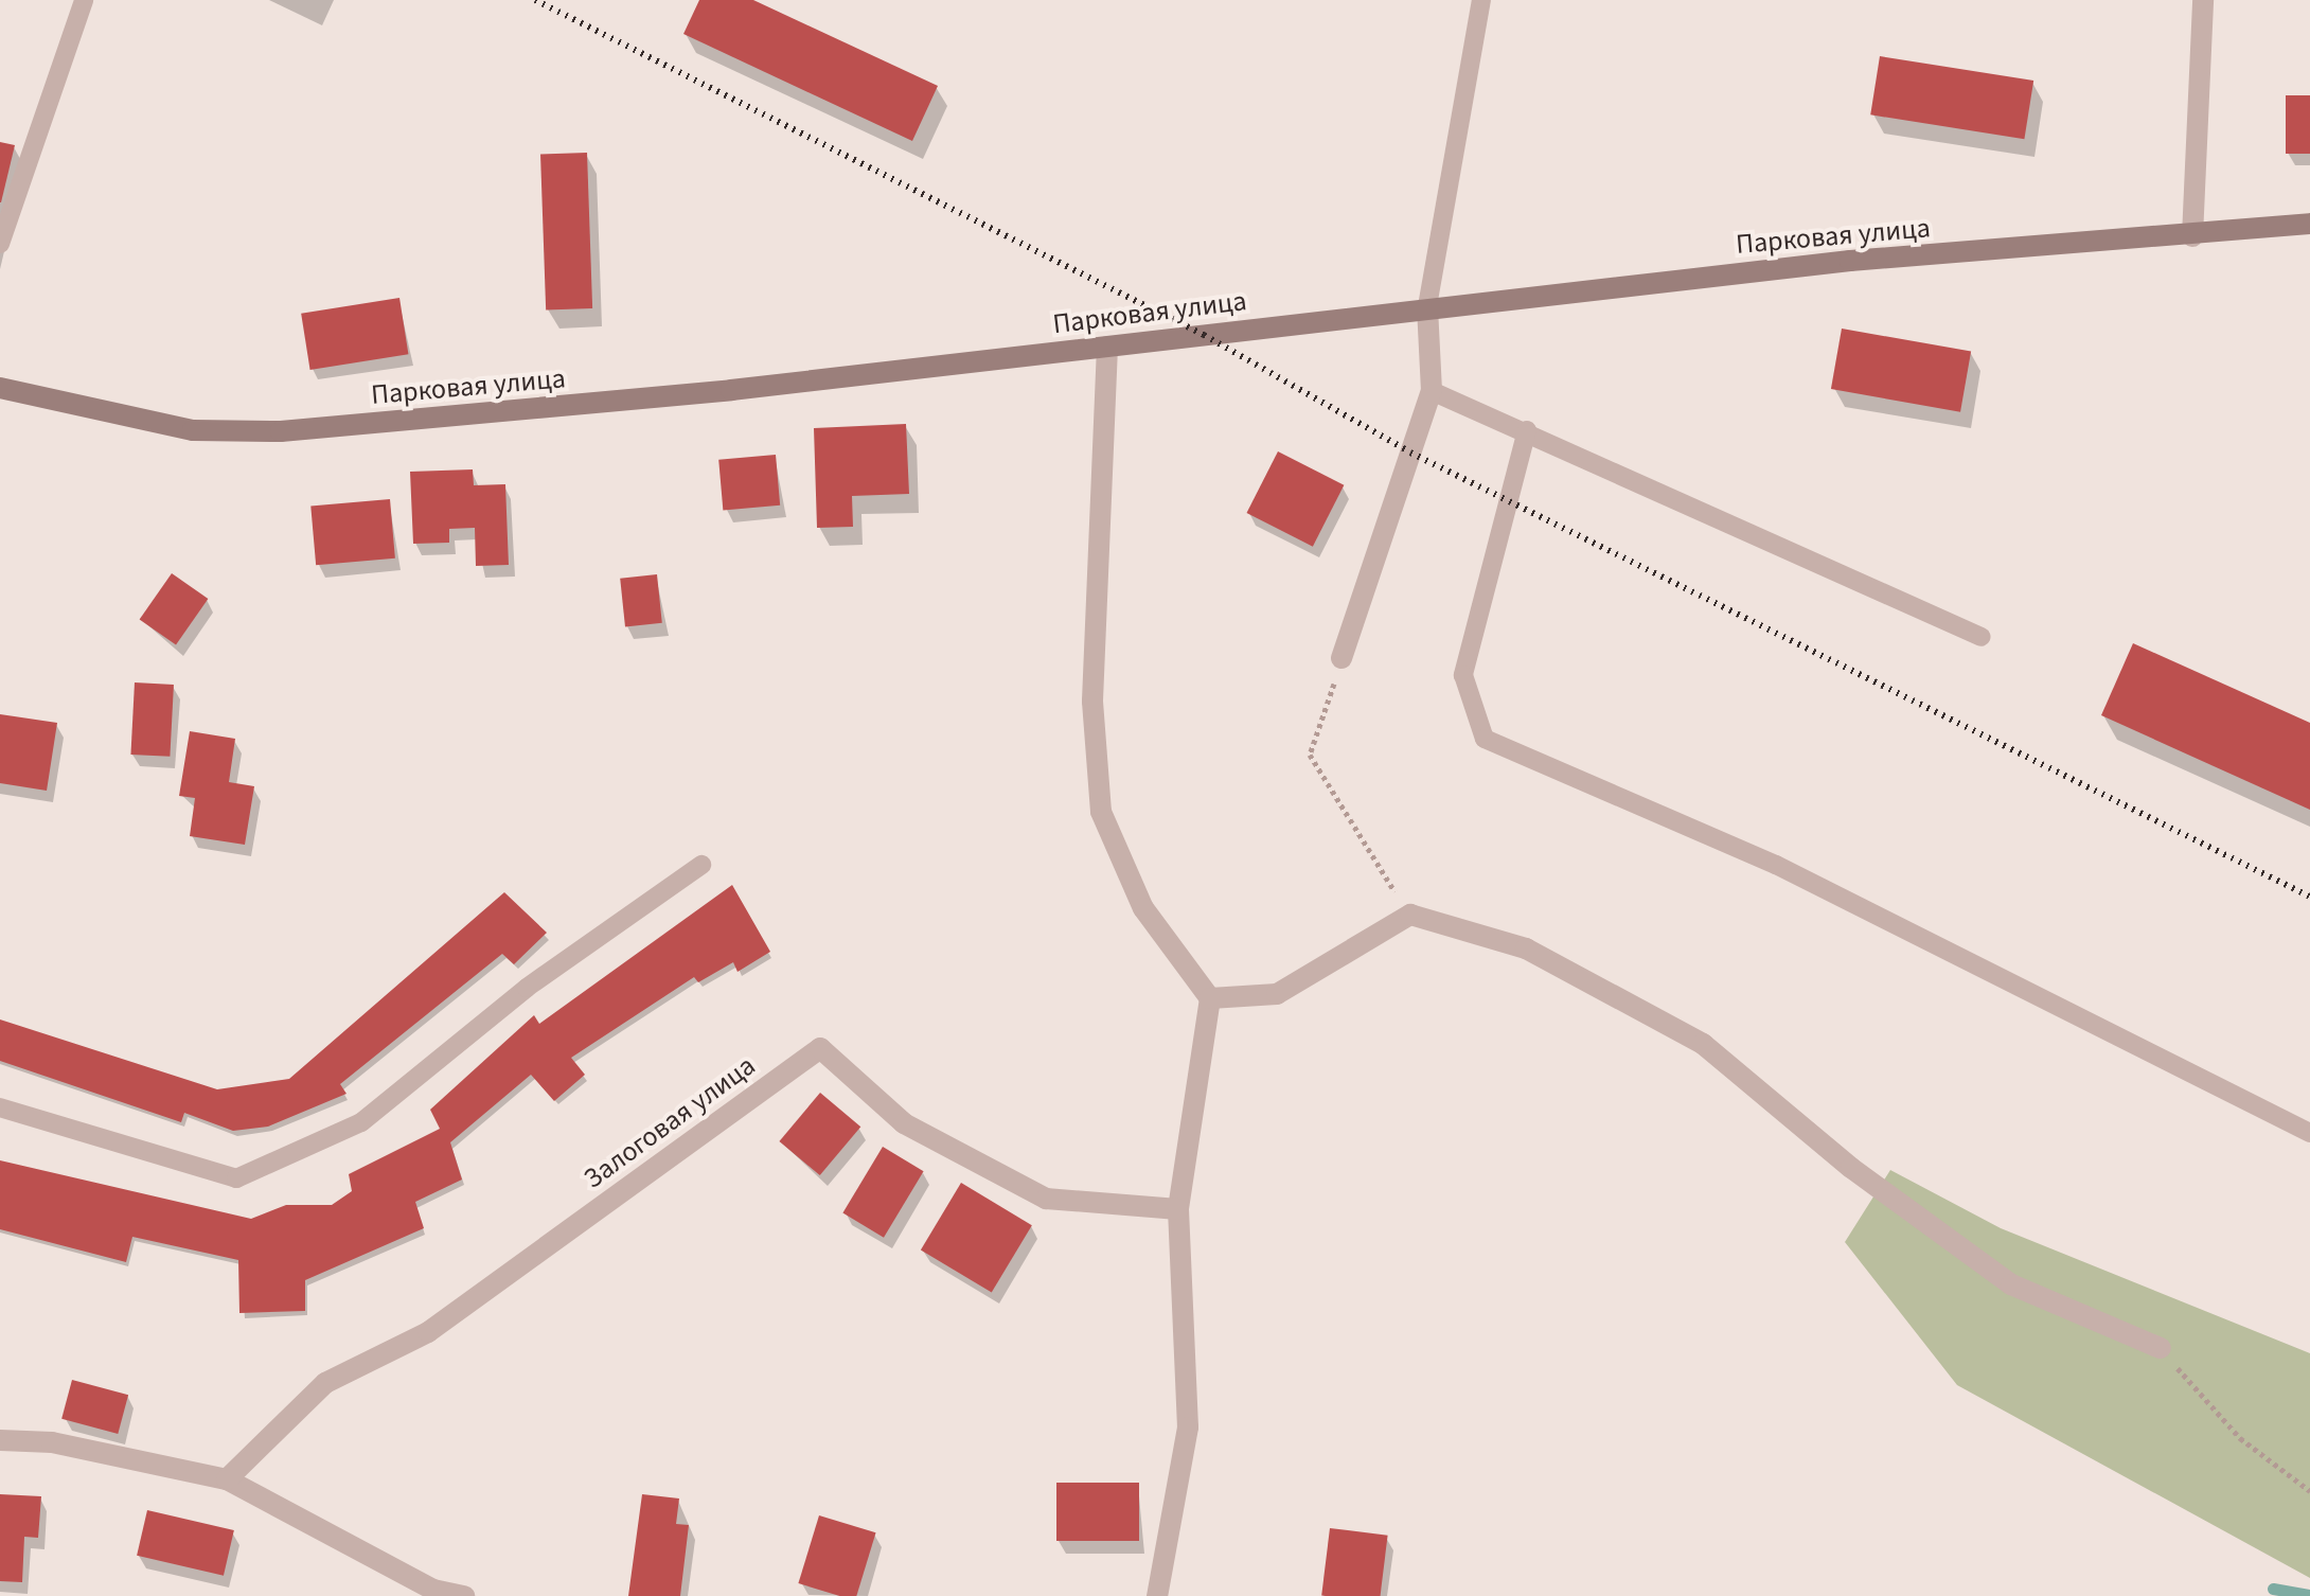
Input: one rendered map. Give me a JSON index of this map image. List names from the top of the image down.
{
  "streets": {
    "street": ["Парковая улица", "Залоговая улица"]
  }
}
